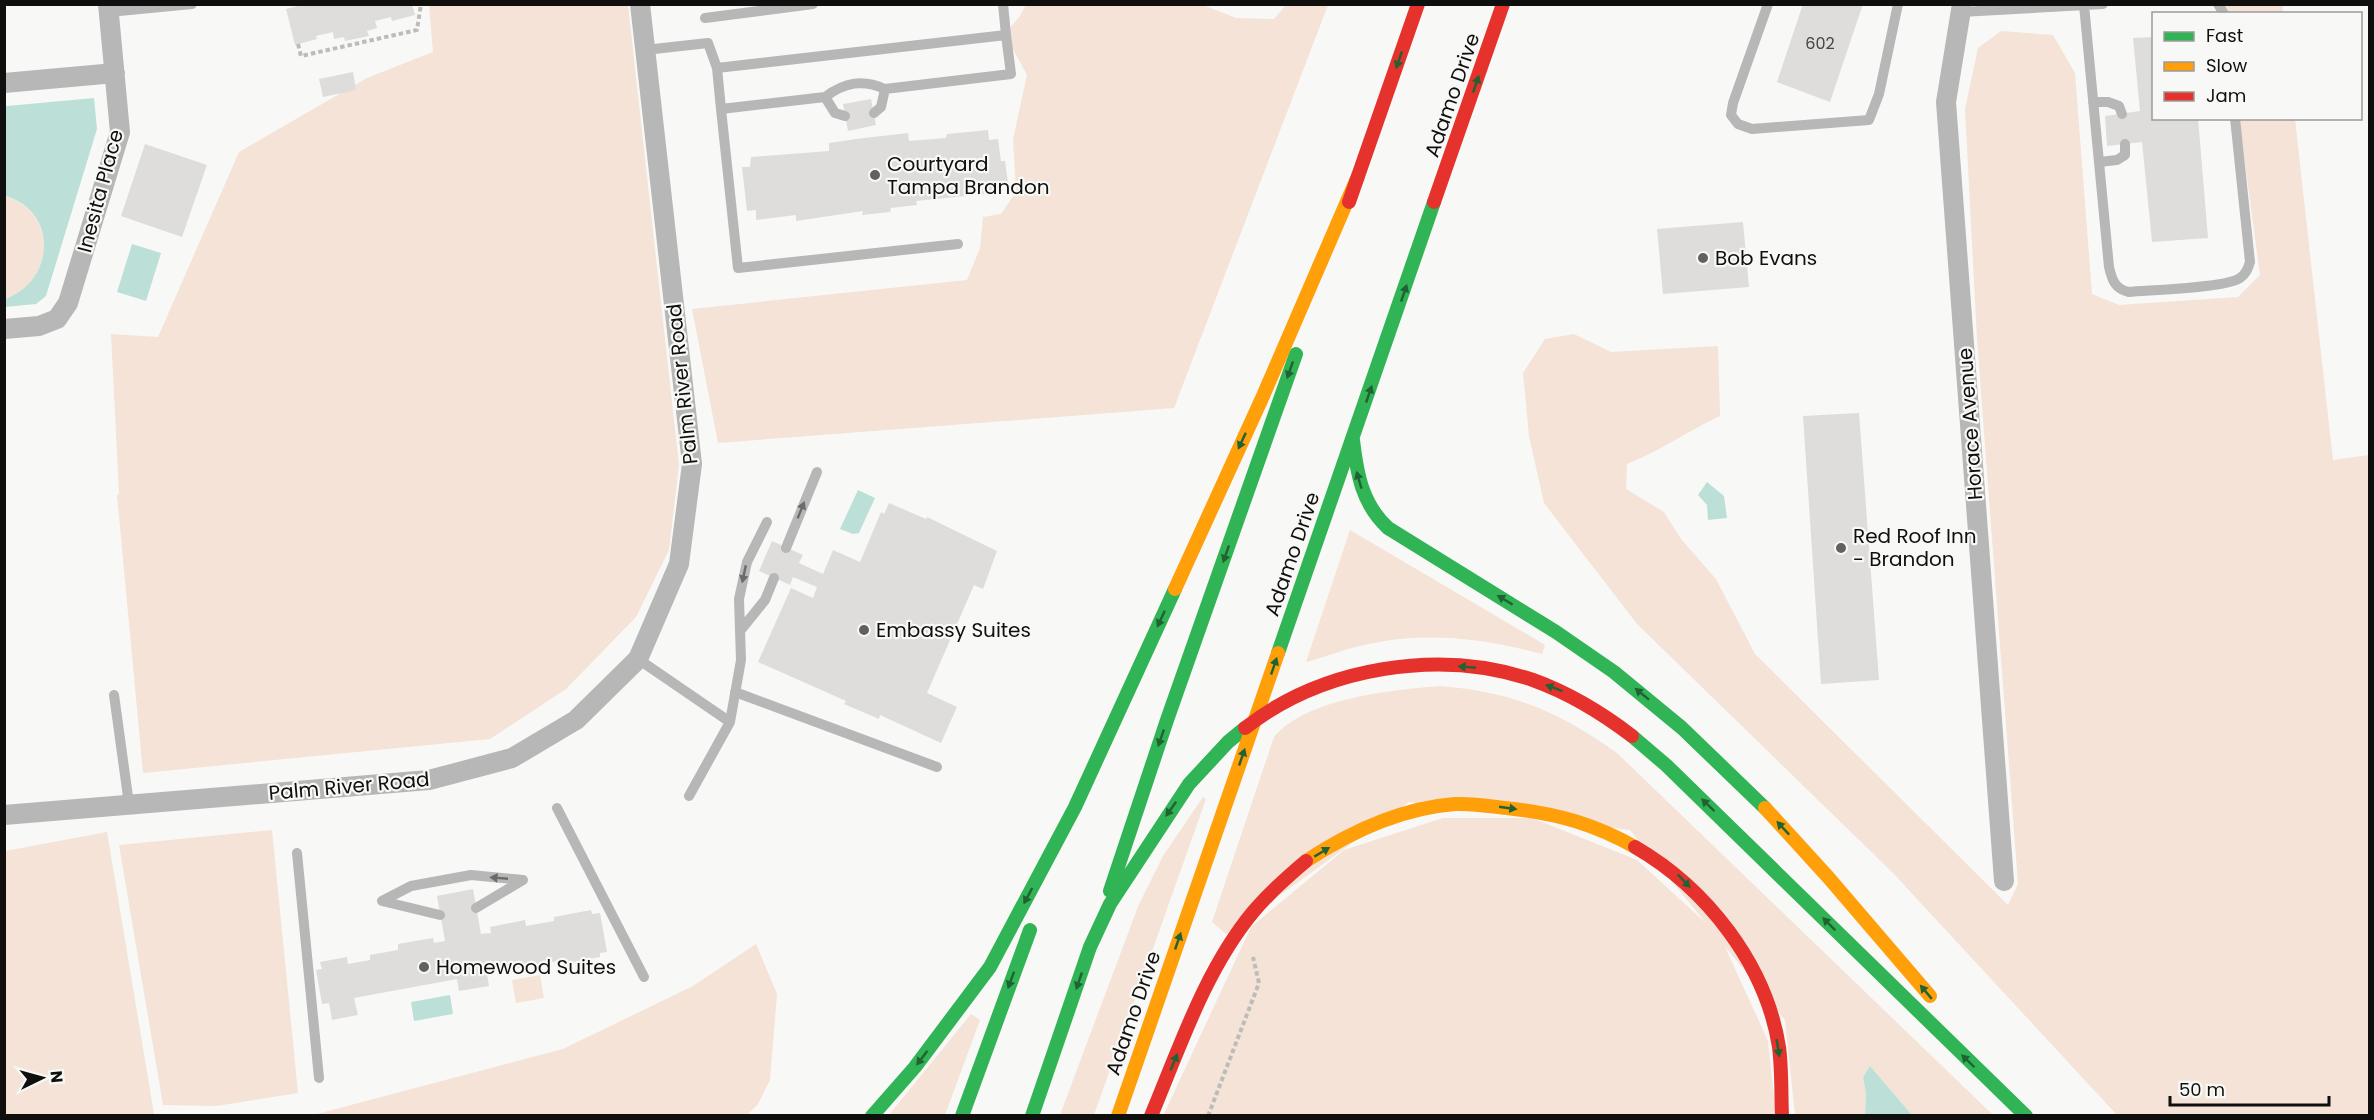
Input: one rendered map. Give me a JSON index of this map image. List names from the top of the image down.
{
  "streets": {
    "main road": ["Adamo Drive"],
    "street": ["Inesita Place", "Palm River Road", "Horace Avenue"]
  },
  "places": [
    "Courtyard Tampa Brandon",
    "Bob Evans",
    "Red Roof Inn - Brandon",
    "Embassy Suites",
    "Homewood Suites"
  ],
  "house_numbers": ["602"],
  "legend": ["Fast", "Slow", "Jam"],
  "scale_bar": "50 m",
  "north": "right"
}
